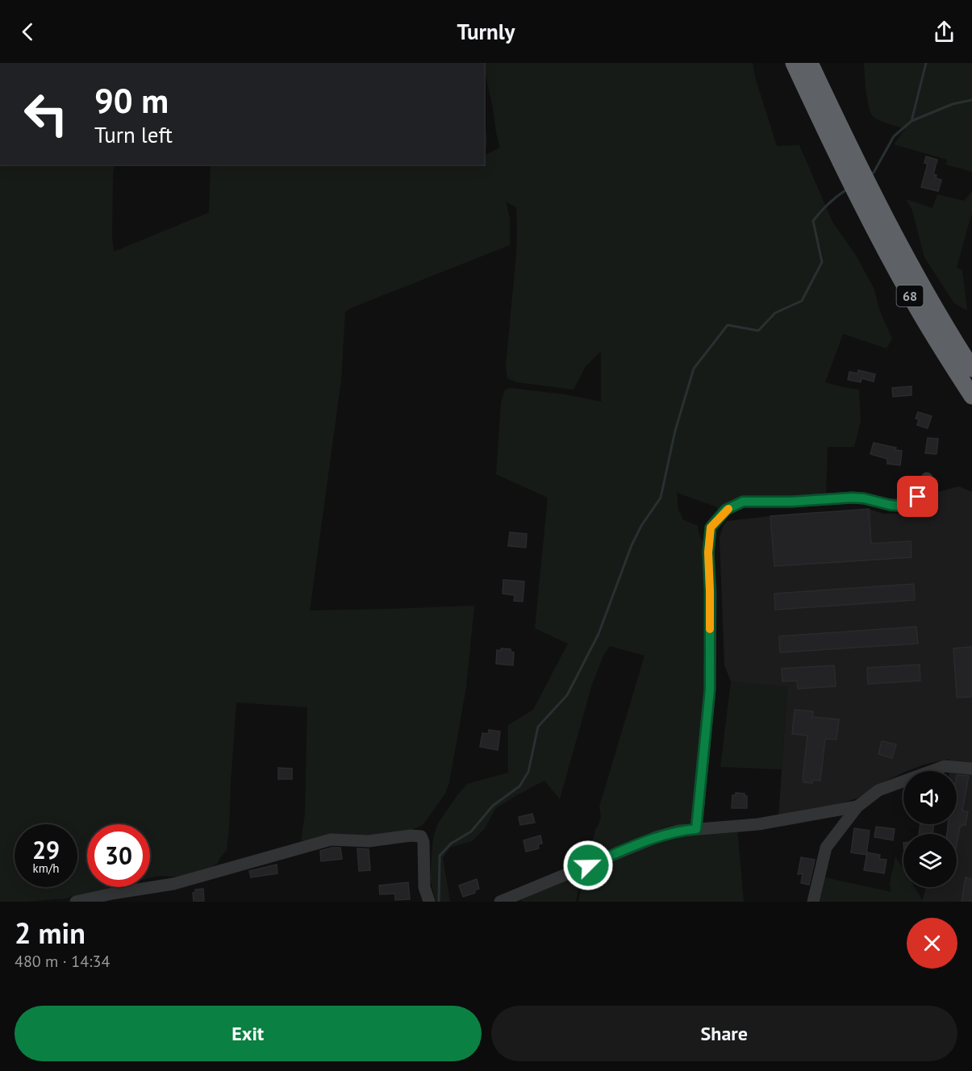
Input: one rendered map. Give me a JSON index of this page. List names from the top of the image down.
{
  "streets": {
    "highway": ["68"]
  },
  "page": {
    "header": "Turnly",
    "turn": ["90 m", "Turn left"],
    "speed": "29 km/h",
    "limit": "30",
    "heading": ["2 min", "480 m · 14:34"],
    "buttons": ["Exit", "Share"]
  }
}
